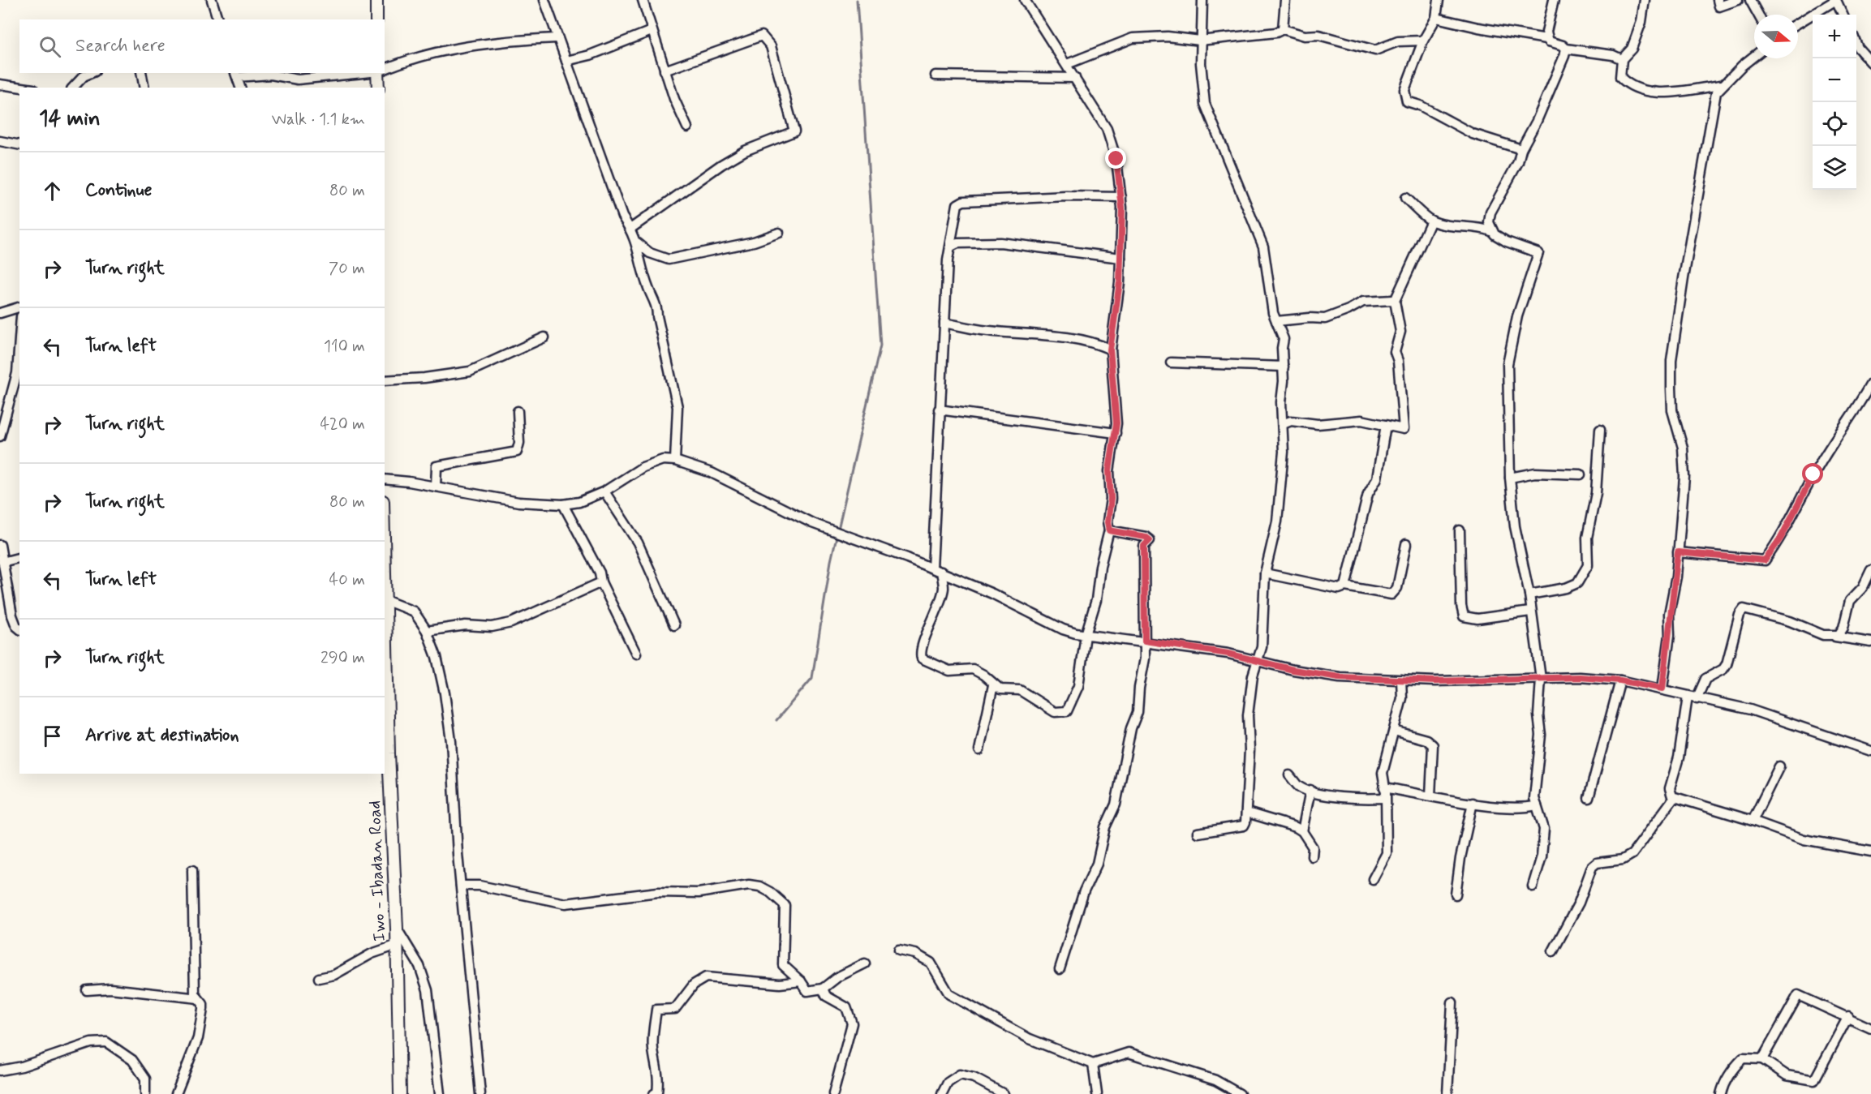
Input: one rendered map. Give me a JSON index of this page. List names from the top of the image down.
{
  "streets": {
    "main road": ["Iwo - Ibadan Road"]
  },
  "north": "right",
  "page": {
    "map_buttons": ["+", "−"],
    "search": "Search here",
    "heading": ["14 min", "Walk · 1.1 km"],
    "list": [
      ["Continue", "80 m"],
      ["Turn right", "70 m"],
      ["Turn left", "110 m"],
      ["Turn right", "420 m"],
      ["Turn right", "80 m"],
      ["Turn left", "40 m"],
      ["Turn right", "290 m"],
      "Arrive at destination"
    ]
  }
}
